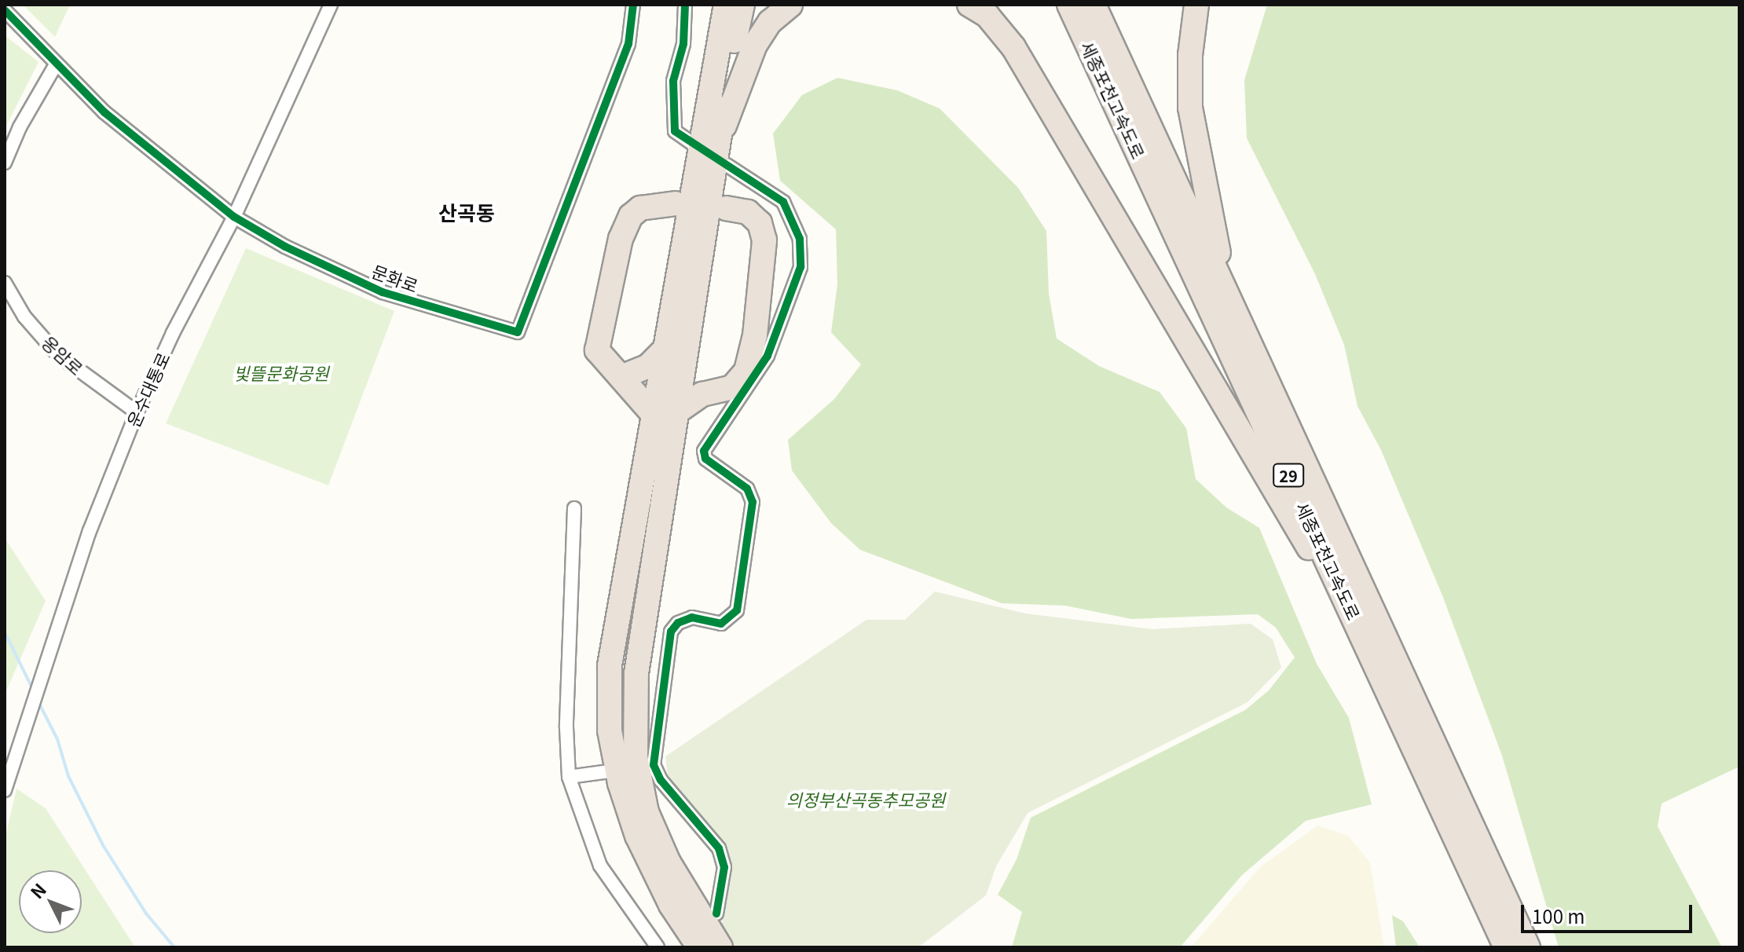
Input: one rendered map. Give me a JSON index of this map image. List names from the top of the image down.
{
  "streets": {
    "highway": ["세종포천고속도로", "29"],
    "street": ["문화로", "옹암로", "운수대통로"]
  },
  "crossings": [
    ["문화로", "운수대통로"],
    ["옹암로", "운수대통로"]
  ],
  "districts": ["산곡동"],
  "parks": ["빛뜰문화공원", "의정부산곡동추모공원"],
  "scale_bar": "100 m",
  "north": "top left"
}
